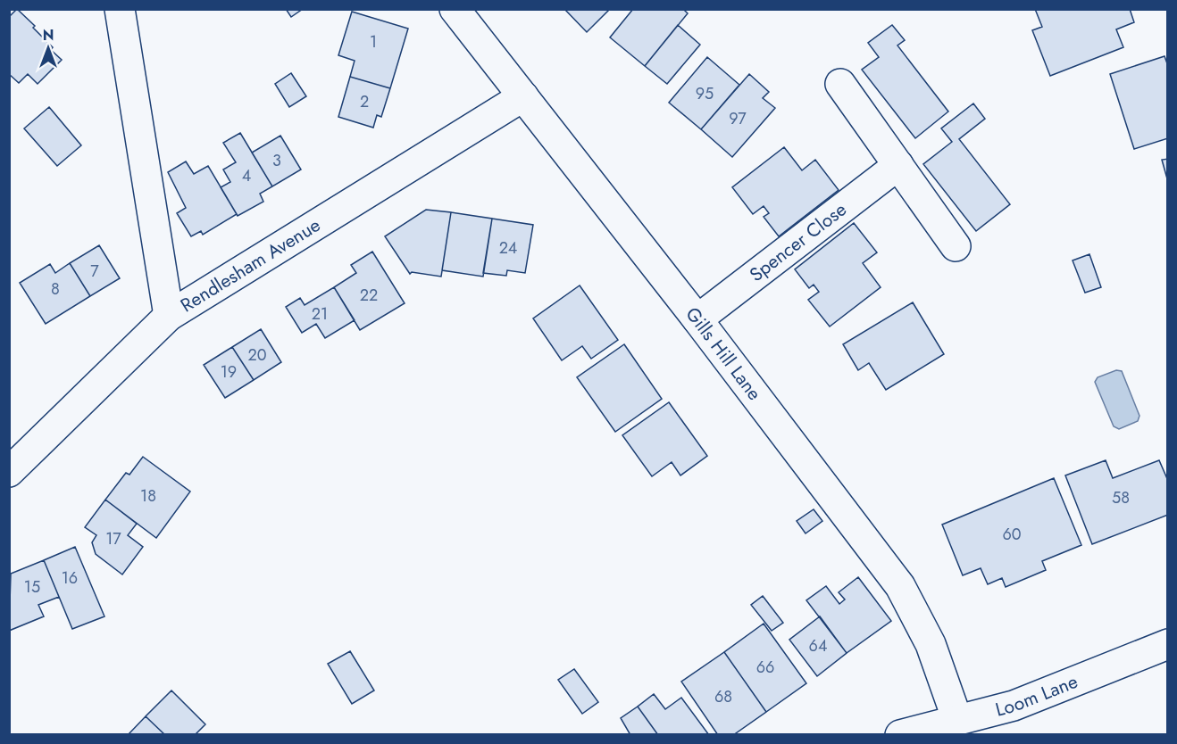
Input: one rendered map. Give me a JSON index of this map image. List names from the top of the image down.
{
  "streets": {
    "street": [
      "Spencer Close",
      "Rendlesham Avenue",
      "Gills Hill Lane",
      "Loom Lane"
    ]
  },
  "crossings": [
    ["Spencer Close", "Gills Hill Lane"],
    ["Rendlesham Avenue", "Gills Hill Lane"],
    ["Gills Hill Lane", "Loom Lane"]
  ],
  "house_numbers": [
    "1",
    "95",
    "2",
    "97",
    "3",
    "4",
    "24",
    "7",
    "8",
    "22",
    "21",
    "20",
    "19",
    "18",
    "58",
    "60",
    "17",
    "16",
    "15",
    "64",
    "66",
    "68"
  ],
  "north": "top"
}
